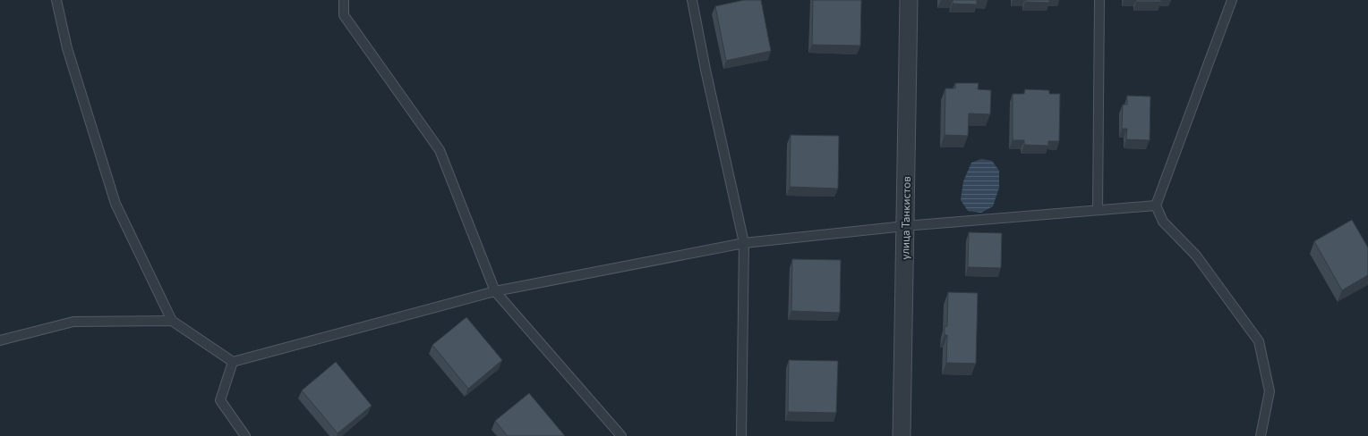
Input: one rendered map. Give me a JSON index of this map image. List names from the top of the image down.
{
  "streets": {
    "street": ["улица Танкистов"]
  }
}
